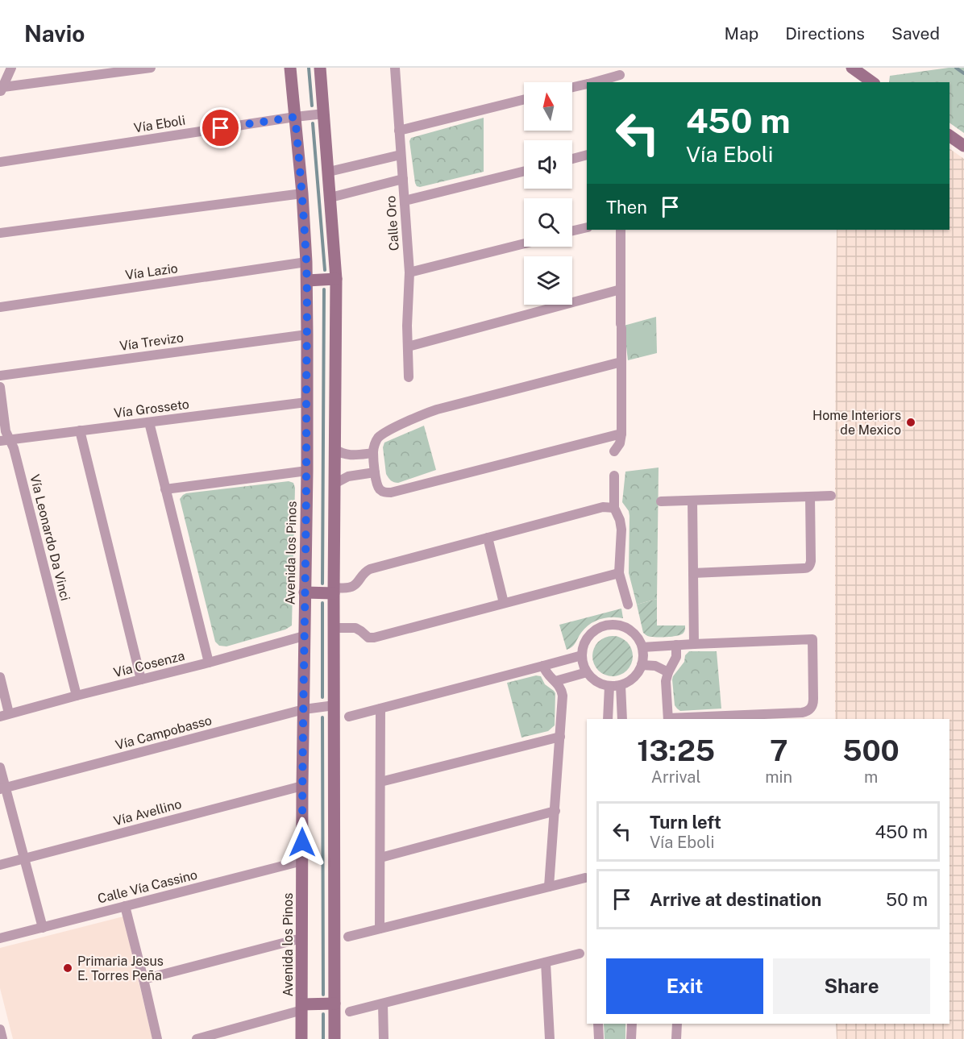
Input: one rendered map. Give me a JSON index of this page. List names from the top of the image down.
{
  "streets": {
    "street": [
      "Vía Eboli",
      "Calle Oro",
      "Vía Lazio",
      "Vía Trevizo",
      "Vía Grosseto",
      "Vía Leonardo Da Vinci",
      "Avenida los Pinos",
      "Vía Cosenza",
      "Vía Campobasso",
      "Vía Avellino",
      "Calle Vía Cassino"
    ]
  },
  "crossings": [
    ["Vía Eboli", "Avenida los Pinos"],
    ["Vía Lazio", "Avenida los Pinos"],
    ["Vía Trevizo", "Avenida los Pinos"],
    ["Vía Grosseto", "Vía Leonardo Da Vinci"],
    ["Vía Grosseto", "Avenida los Pinos"],
    ["Vía Leonardo Da Vinci", "Vía Cosenza"],
    ["Avenida los Pinos", "Vía Cosenza"],
    ["Avenida los Pinos", "Vía Campobasso"],
    ["Avenida los Pinos", "Vía Avellino"],
    ["Avenida los Pinos", "Calle Vía Cassino"]
  ],
  "places": ["Home Interiors de Mexico", "Primaria Jesus E. Torres Peña"],
  "north": "top",
  "page": {
    "header": "Navio",
    "nav": ["Map", "Directions", "Saved"],
    "turn": ["450 m", "Vía Eboli"],
    "then": "Then",
    "eta": [
      "13:25",
      "Arrival",
      "7",
      "min",
      "500",
      "m"
    ],
    "list": [
      {
        "name": "Turn left",
        "note": "Vía Eboli",
        "value": "450 m"
      },
      {
        "name": "Arrive at destination",
        "value": "50 m"
      }
    ],
    "buttons": ["Exit", "Share"]
  }
}
